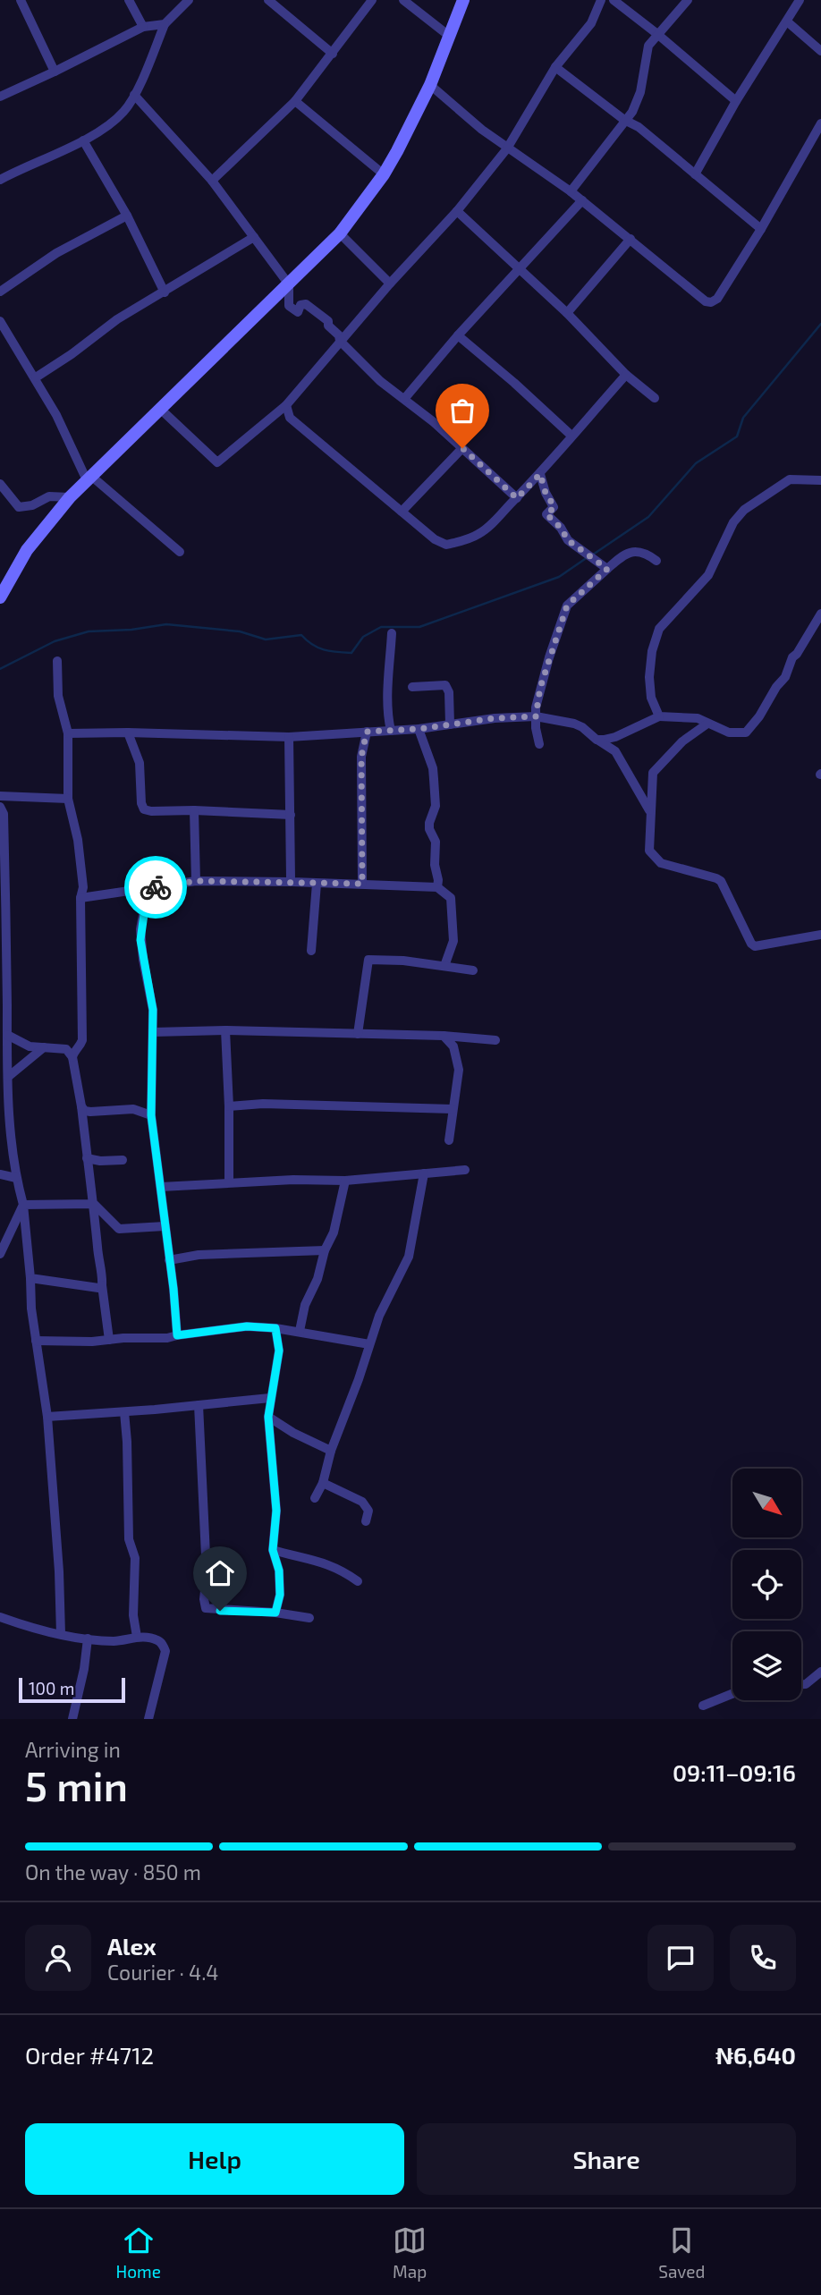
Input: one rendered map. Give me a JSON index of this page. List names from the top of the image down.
{
  "scale_bar": "100 m",
  "north": "bottom right",
  "page": {
    "scale": "100 m",
    "heading": ["5 min", "Arriving in", "09:11–09:16"],
    "panel": [
      "Alex",
      "Courier · 4.4",
      "Order #4712",
      "₦6,640"
    ],
    "bar": "On the way · 850 m",
    "buttons": ["Help", "Share"],
    "tabs": ["Home", "Map", "Saved"]
  }
}
